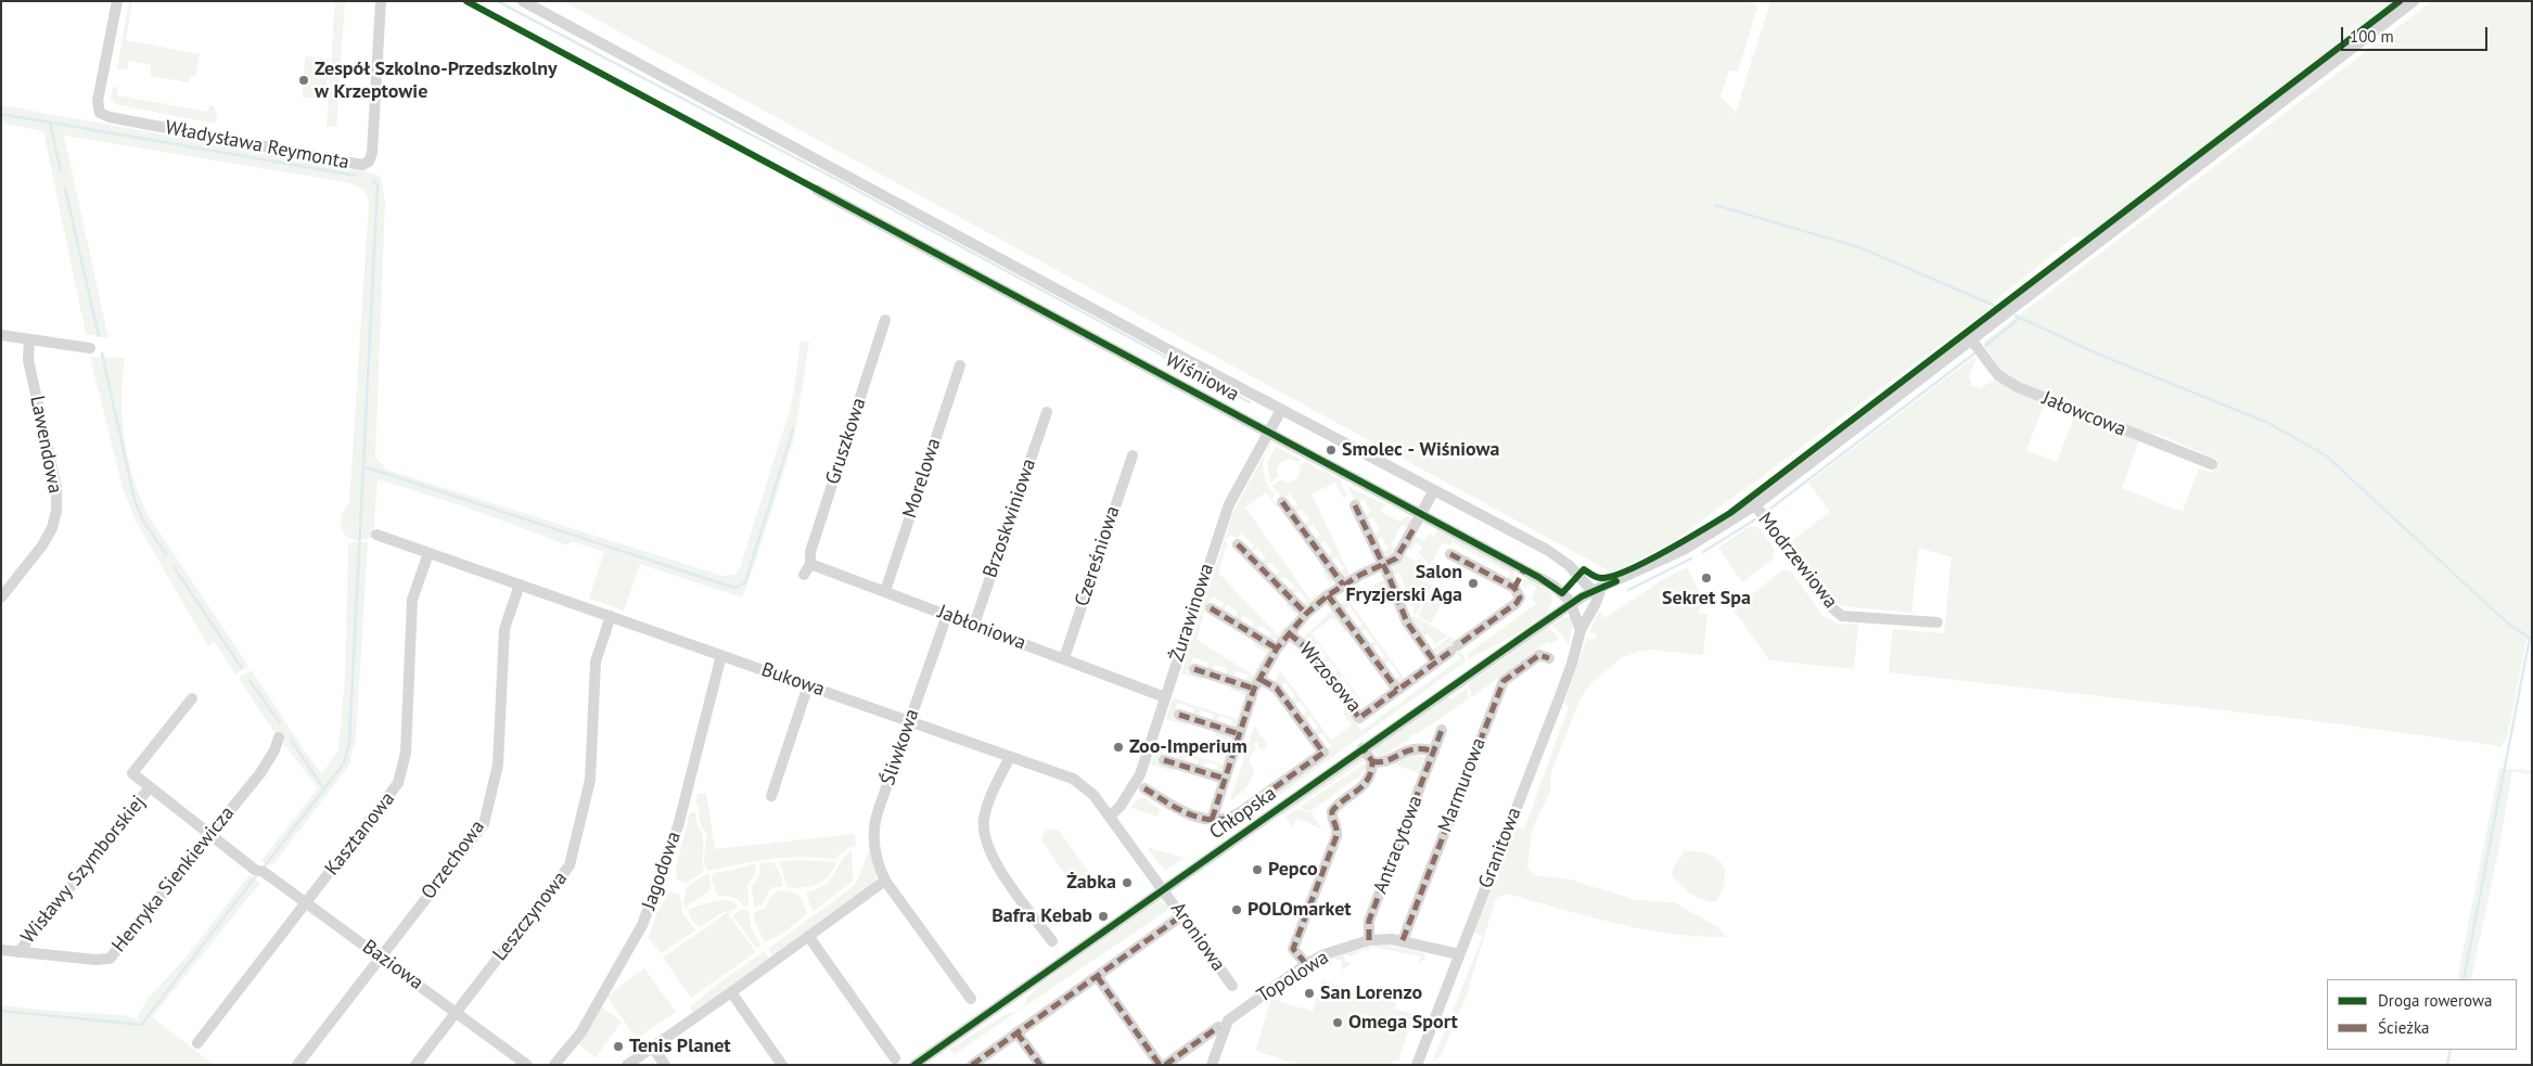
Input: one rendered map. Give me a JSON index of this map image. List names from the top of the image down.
{
  "streets": {
    "street": [
      "Władysława Reymonta",
      "Wiśniowa",
      "Jałowcowa",
      "Gruszkowa",
      "Lawendowa",
      "Morelowa",
      "Brzoskwiniowa",
      "Czereśniowa",
      "Modrzewiowa",
      "Żurawinowa",
      "Jabłoniowa",
      "Wrzosowa",
      "Bukowa",
      "Śliwkowa",
      "Marmurowa",
      "Chłopska",
      "Kasztanowa",
      "Antracytowa",
      "Granitowa",
      "Orzechowa",
      "Wisławy Szymborskiej",
      "Jagodowa",
      "Henryka Sienkiewicza",
      "Leszczynowa",
      "Aroniowa",
      "Baziowa",
      "Topolowa"
    ]
  },
  "crossings": [
    ["Wiśniowa", "Żurawinowa"],
    ["Wiśniowa", "Wrzosowa"],
    ["Wiśniowa", "Chłopska"],
    ["Jałowcowa", "Chłopska"],
    ["Gruszkowa", "Jabłoniowa"],
    ["Morelowa", "Jabłoniowa"],
    ["Brzoskwiniowa", "Jabłoniowa"],
    ["Czereśniowa", "Jabłoniowa"],
    ["Modrzewiowa", "Chłopska"],
    ["Żurawinowa", "Jabłoniowa"],
    ["Żurawinowa", "Bukowa"],
    ["Jabłoniowa", "Śliwkowa"],
    ["Bukowa", "Śliwkowa"],
    ["Bukowa", "Chłopska"],
    ["Bukowa", "Kasztanowa"],
    ["Bukowa", "Orzechowa"],
    ["Bukowa", "Jagodowa"],
    ["Bukowa", "Leszczynowa"],
    ["Bukowa", "Aroniowa"],
    ["Marmurowa", "Topolowa"],
    ["Chłopska", "Granitowa"],
    ["Chłopska", "Aroniowa"],
    ["Kasztanowa", "Baziowa"],
    ["Antracytowa", "Topolowa"],
    ["Granitowa", "Topolowa"],
    ["Orzechowa", "Baziowa"],
    ["Wisławy Szymborskiej", "Henryka Sienkiewicza"],
    ["Wisławy Szymborskiej", "Baziowa"],
    ["Henryka Sienkiewicza", "Baziowa"],
    ["Leszczynowa", "Baziowa"]
  ],
  "places": [
    "Zespół Szkolno-Przedszkolny w Krzeptowie",
    "Smolec - Wiśniowa",
    "Sekret Spa",
    "Salon Fryzjerski Aga",
    "Zoo-Imperium",
    "Pepco",
    "Żabka",
    "POLOmarket",
    "Bafra Kebab",
    "San Lorenzo",
    "Omega Sport",
    "Tenis Planet"
  ],
  "legend": ["Droga rowerowa", "Ścieżka"],
  "scale_bar": "100 m"
}
